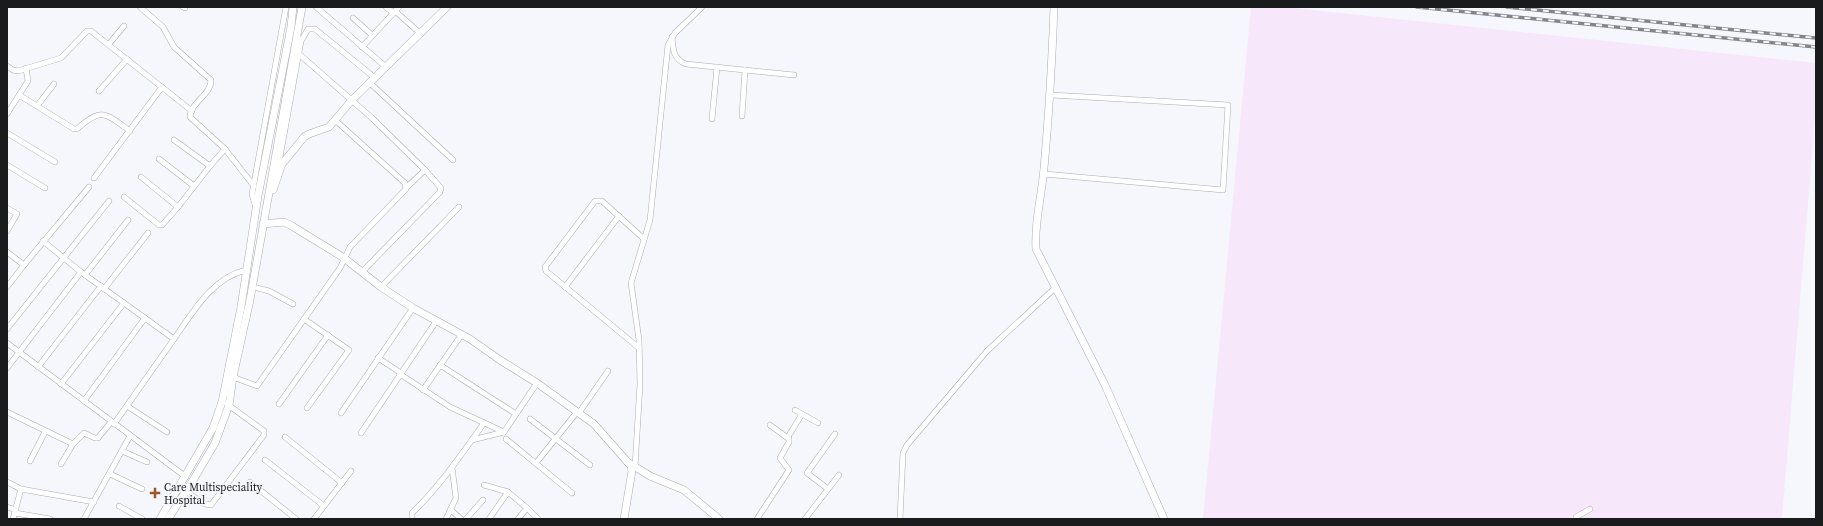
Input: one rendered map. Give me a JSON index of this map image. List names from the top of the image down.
{
  "places": {
    "health": ["Care Multispeciality Hospital"]
  }
}
